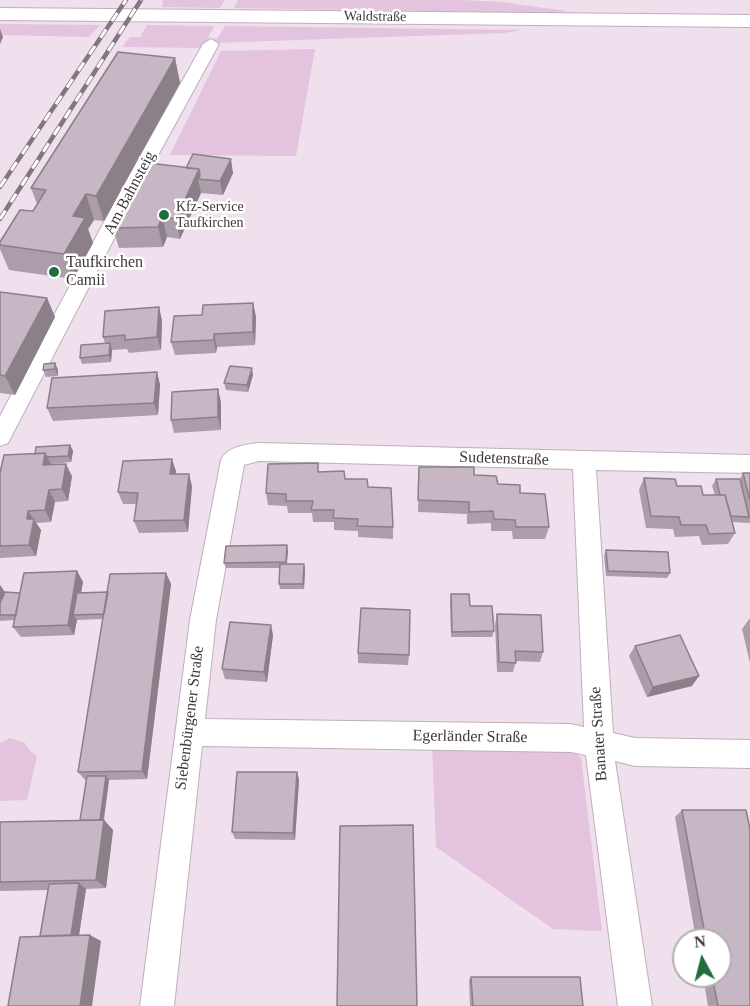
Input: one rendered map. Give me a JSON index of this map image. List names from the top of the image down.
{
  "streets": {
    "main road": ["Waldstraße"],
    "street": [
      "Am Bahnsteig",
      "Sudetenstraße",
      "Siebenbürgener Straße",
      "Banater Straße",
      "Egerländer Straße"
    ]
  },
  "crossings": [
    ["Sudetenstraße", "Siebenbürgener Straße"],
    ["Sudetenstraße", "Banater Straße"],
    ["Siebenbürgener Straße", "Egerländer Straße"],
    ["Banater Straße", "Egerländer Straße"]
  ],
  "places": ["Kfz-Service Taufkirchen", "Taufkirchen Camii"],
  "north": "top"
}
